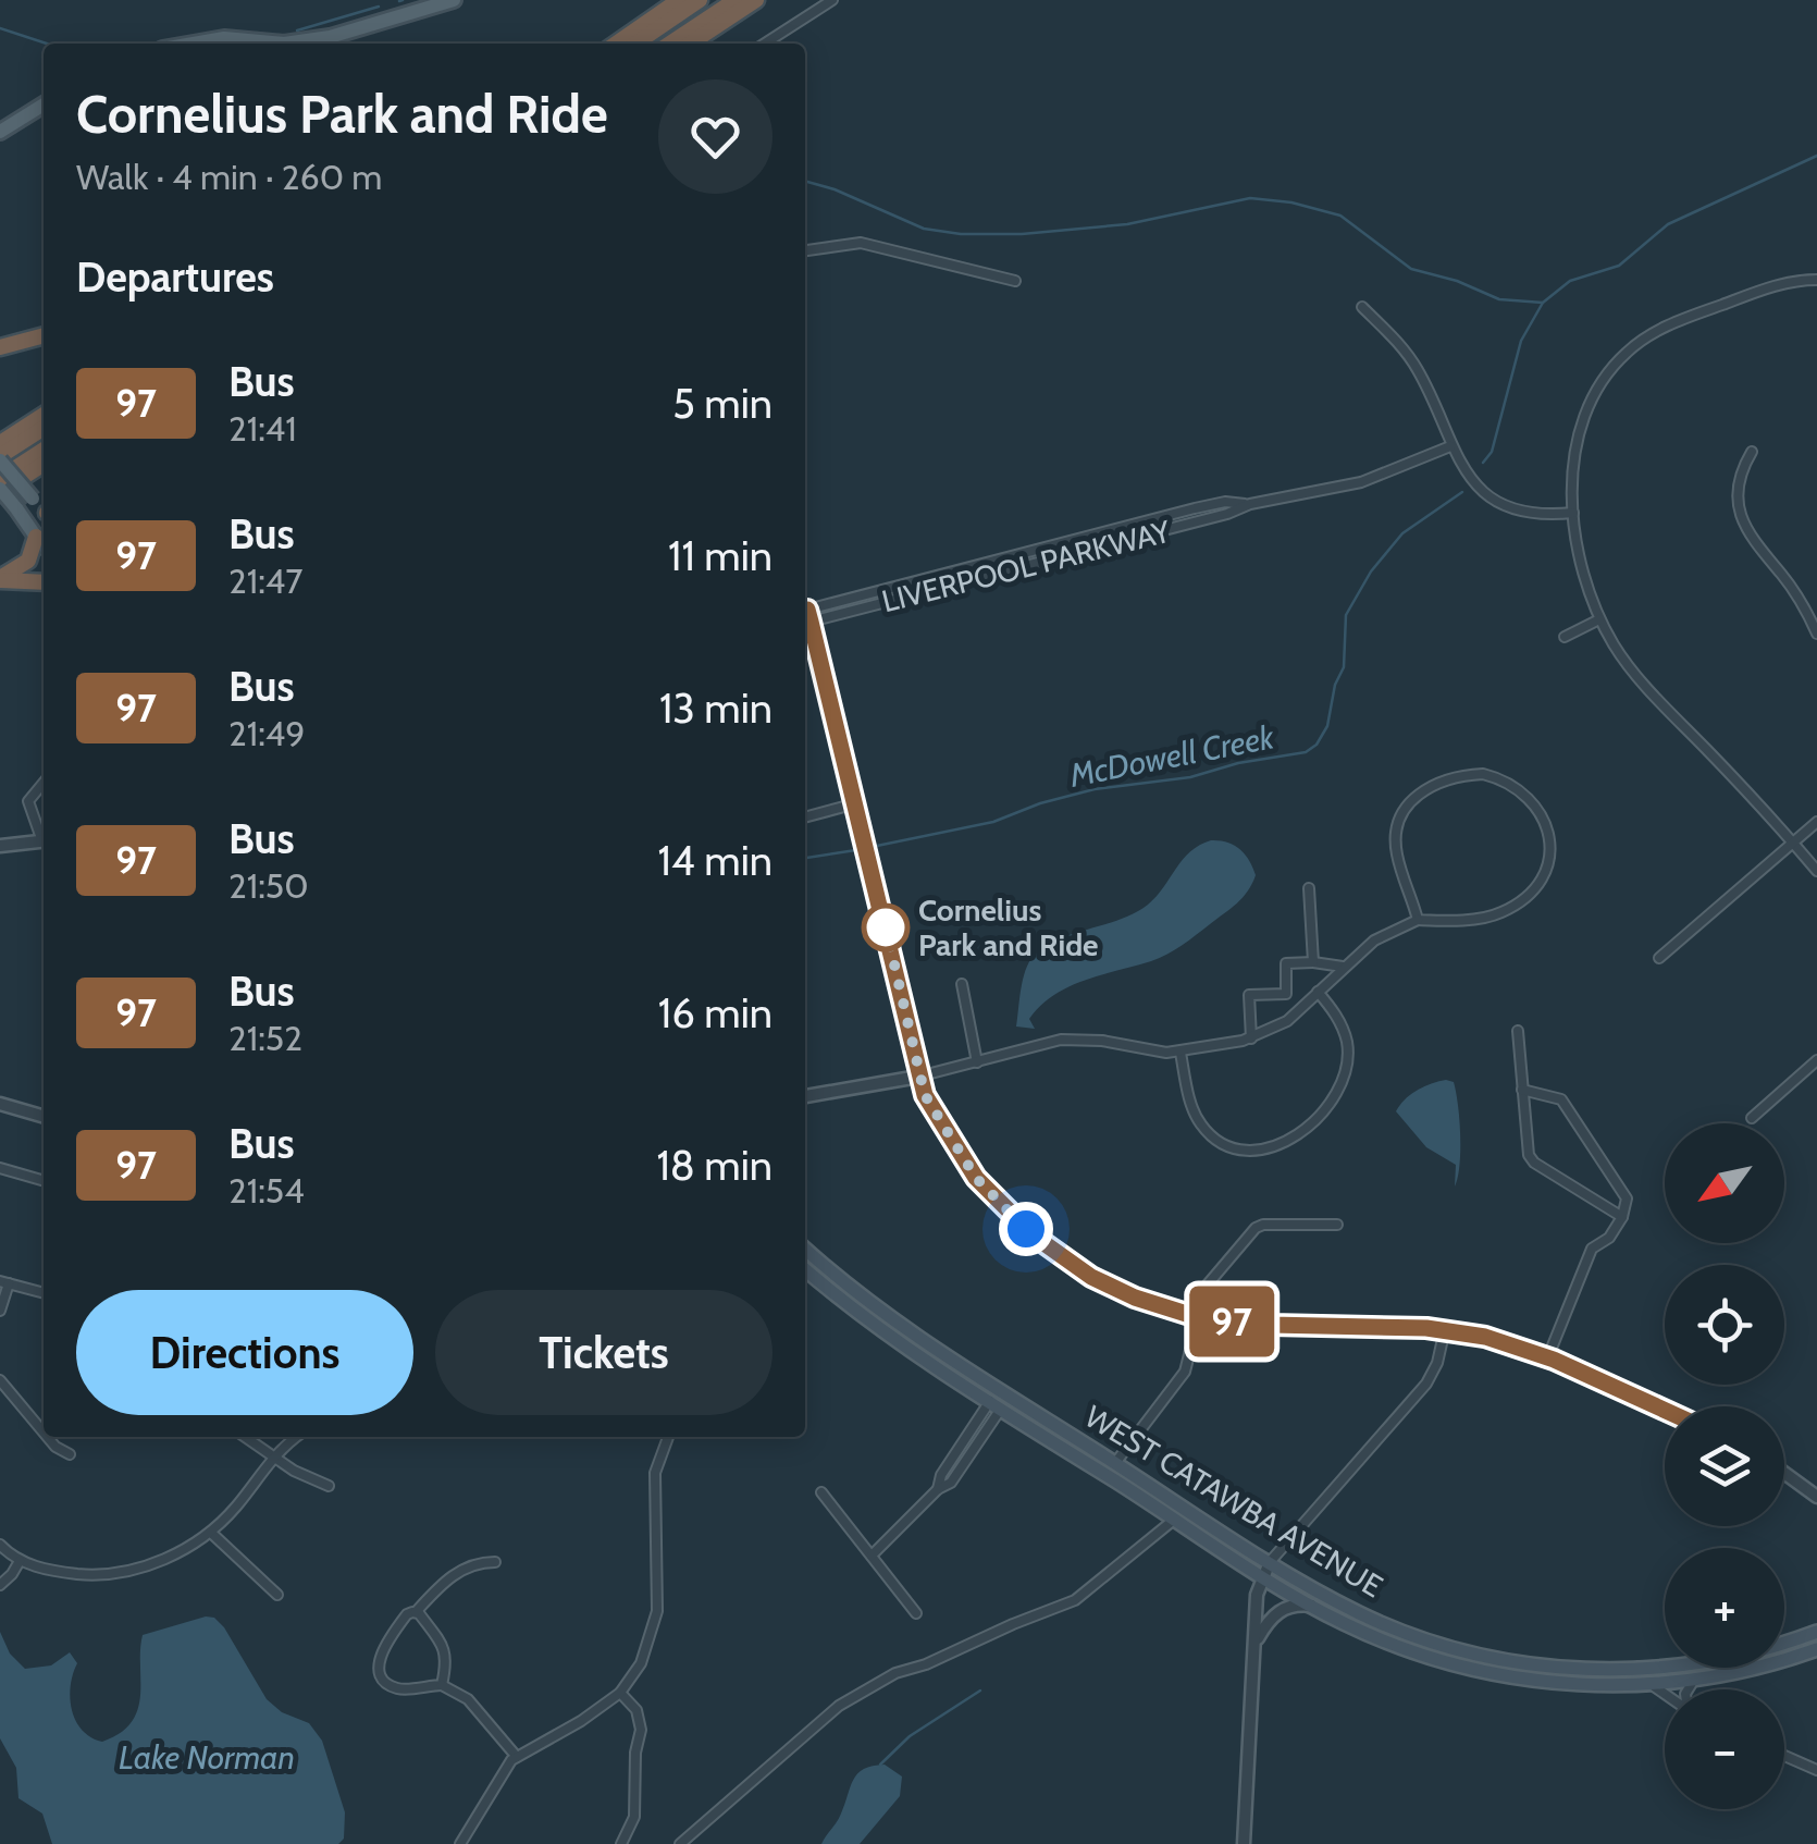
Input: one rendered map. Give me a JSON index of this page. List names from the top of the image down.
{
  "streets": {
    "main road": ["WEST CATAWBA AVENUE"],
    "street": ["LIVERPOOL PARKWAY"]
  },
  "water": ["McDowell Creek", "Lake Norman"],
  "places": ["Cornelius Park and Ride"],
  "lines": ["bus line 97"],
  "north": "bottom left",
  "page": {
    "on_map": "97",
    "heading": [
      ["Cornelius Park and Ride", "Walk · 4 min · 260 m"],
      "Departures"
    ],
    "list": [
      {
        "mark": "97",
        "name": "Bus",
        "note": "21:41",
        "value": "5 min"
      },
      {
        "mark": "97",
        "name": "Bus",
        "note": "21:47",
        "value": "11 min"
      },
      {
        "mark": "97",
        "name": "Bus",
        "note": "21:49",
        "value": "13 min"
      },
      {
        "mark": "97",
        "name": "Bus",
        "note": "21:50",
        "value": "14 min"
      },
      {
        "mark": "97",
        "name": "Bus",
        "note": "21:52",
        "value": "16 min"
      },
      {
        "mark": "97",
        "name": "Bus",
        "note": "21:54",
        "value": "18 min"
      }
    ],
    "map_buttons": ["+", "−"],
    "buttons": ["Directions", "Tickets"]
  }
}
